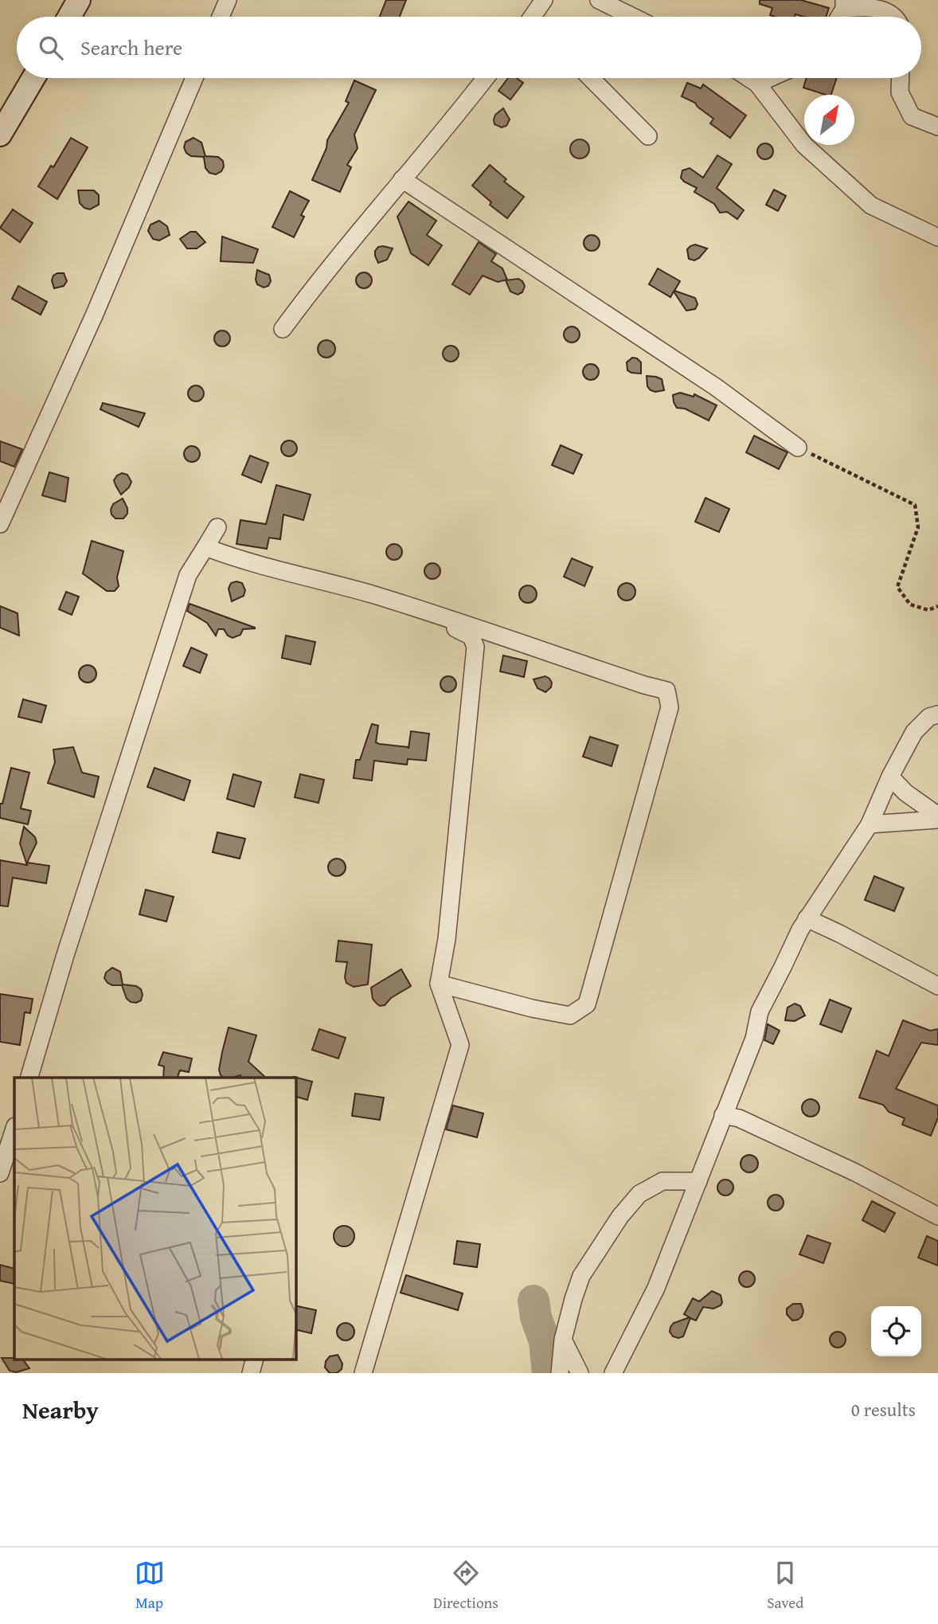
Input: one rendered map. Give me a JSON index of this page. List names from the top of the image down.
{
  "north": "top right",
  "page": {
    "search": "Search here",
    "heading": ["Nearby", "0 results"],
    "nav": ["Map", "Directions", "Saved"]
  }
}
